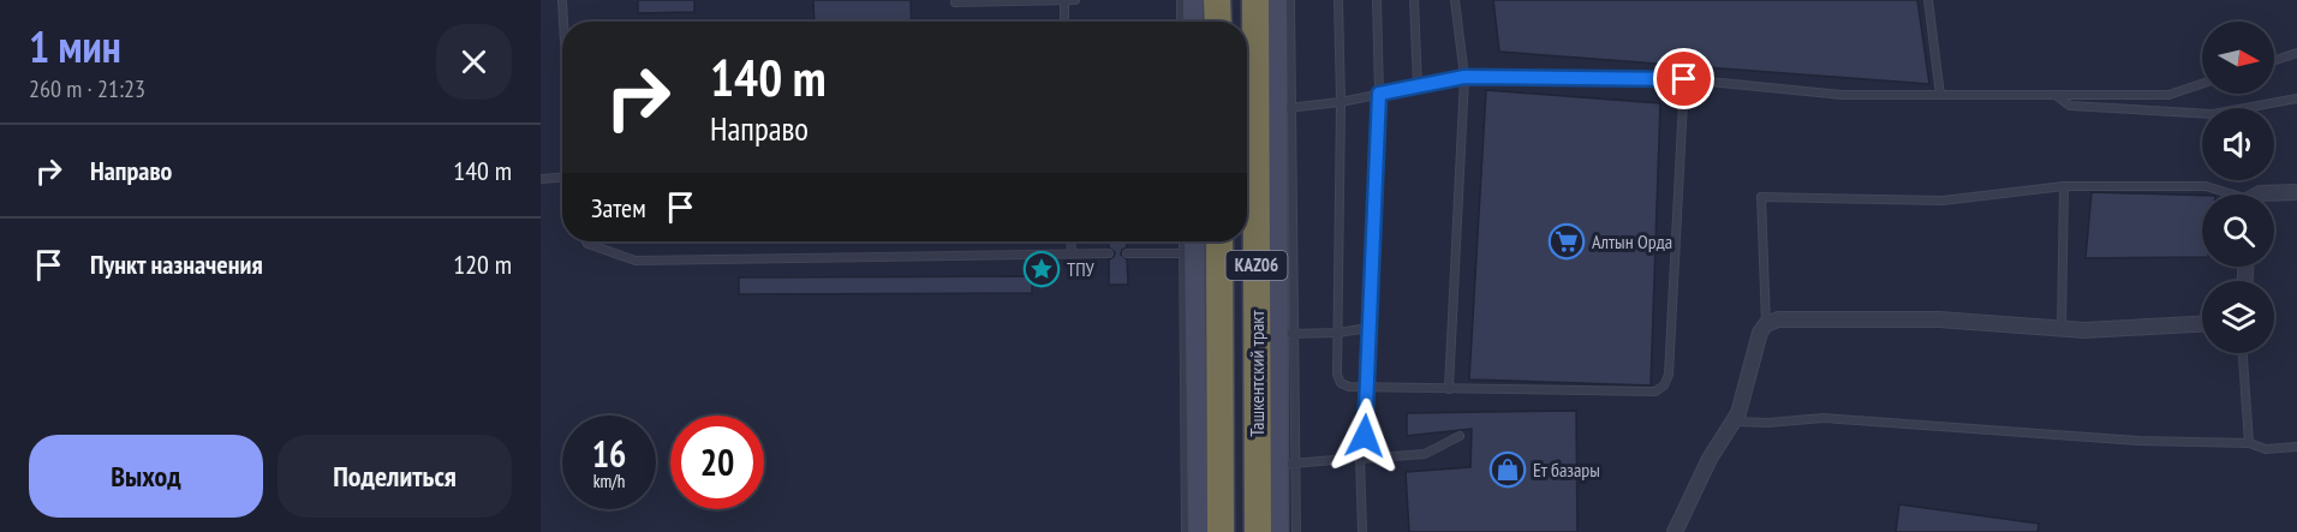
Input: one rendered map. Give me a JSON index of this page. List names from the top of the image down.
{
  "streets": {
    "highway": ["KАZ06", "Ташкентский тракт"]
  },
  "places": {
    "supermarket": ["Алтын Орда"],
    "place": ["ТПУ"],
    "shop": ["Ет базары"]
  },
  "north": "right",
  "page": {
    "heading": ["1 мин", "260 m · 21:23"],
    "turn": ["140 m", "Направо"],
    "list": [
      {
        "name": "Направо",
        "value": "140 m"
      },
      {
        "name": "Пункт назначения",
        "value": "120 m"
      }
    ],
    "then": "Затем",
    "speed": "16 km/h",
    "limit": "20",
    "buttons": ["Выход", "Поделиться"]
  }
}
